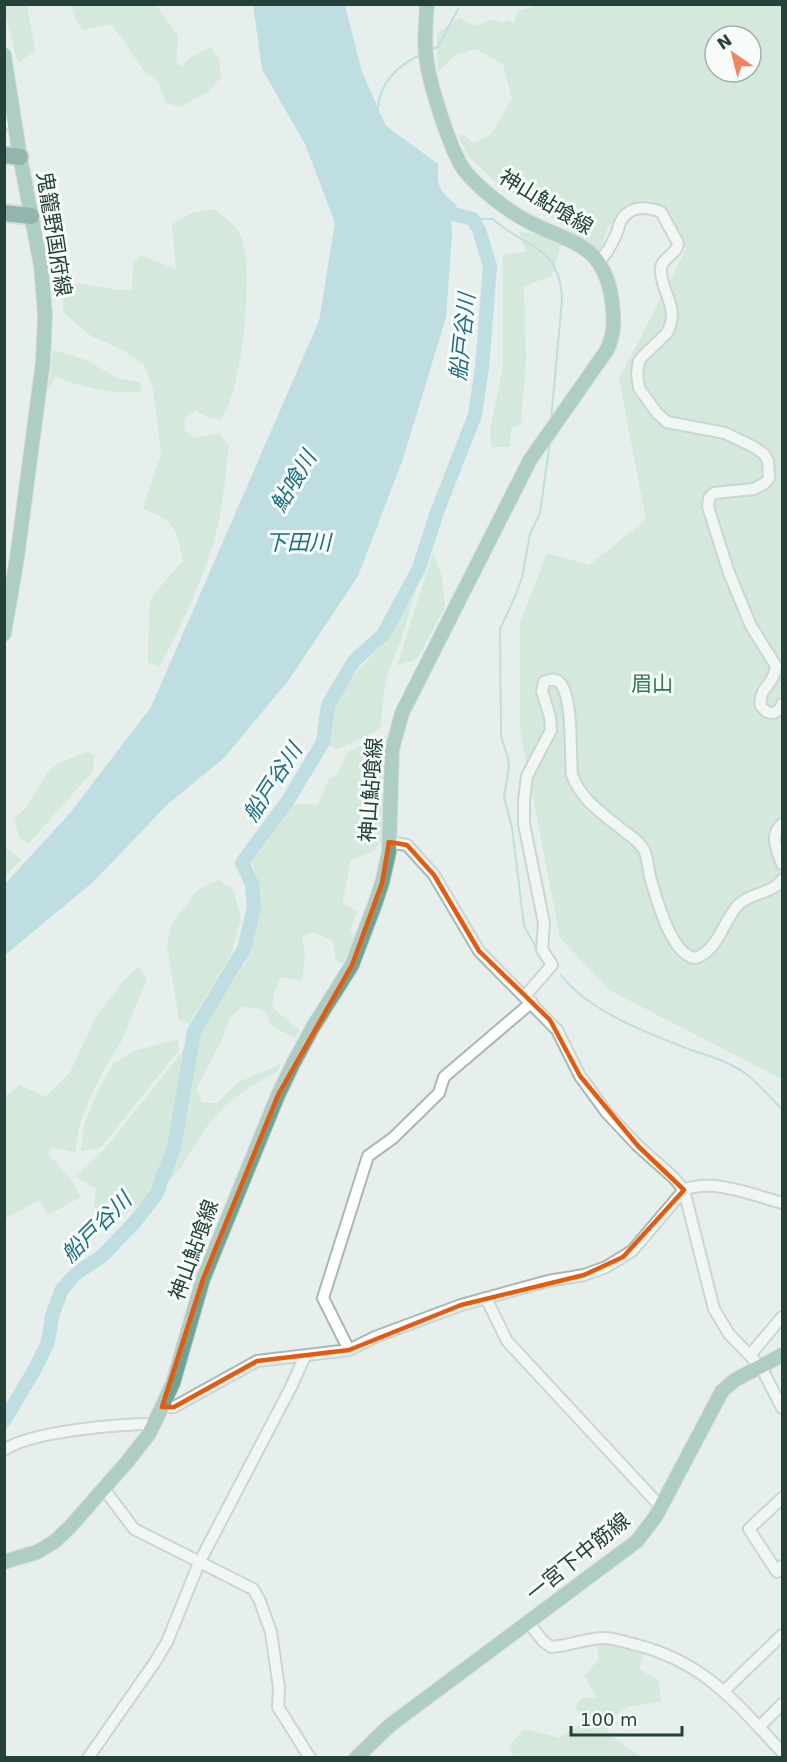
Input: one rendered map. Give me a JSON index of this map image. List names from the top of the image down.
{
  "streets": {
    "main road": ["神山鮎喰線", "鬼籠野国府線", "一宮下中筋線"]
  },
  "water": ["船戸谷川", "鮎喰川", "下田川"],
  "parks": ["眉山"],
  "scale_bar": "100 m",
  "north": "top left"
}
